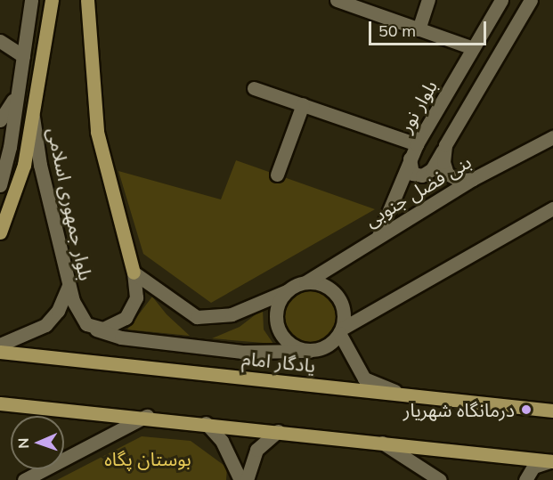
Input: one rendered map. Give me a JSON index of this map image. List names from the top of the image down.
{
  "streets": {
    "main road": [
      "بلوار نور",
      "بنی فضل جنوبی",
      "بلوار جمهوری اسلامی",
      "یادگار امام"
    ]
  },
  "crossings": [
    ["بلوار نور", "بنی فضل جنوبی"]
  ],
  "parks": ["بوستان پگاه"],
  "places": ["درمانگاه شهریار"],
  "scale_bar": "50 m",
  "north": "left"
}
